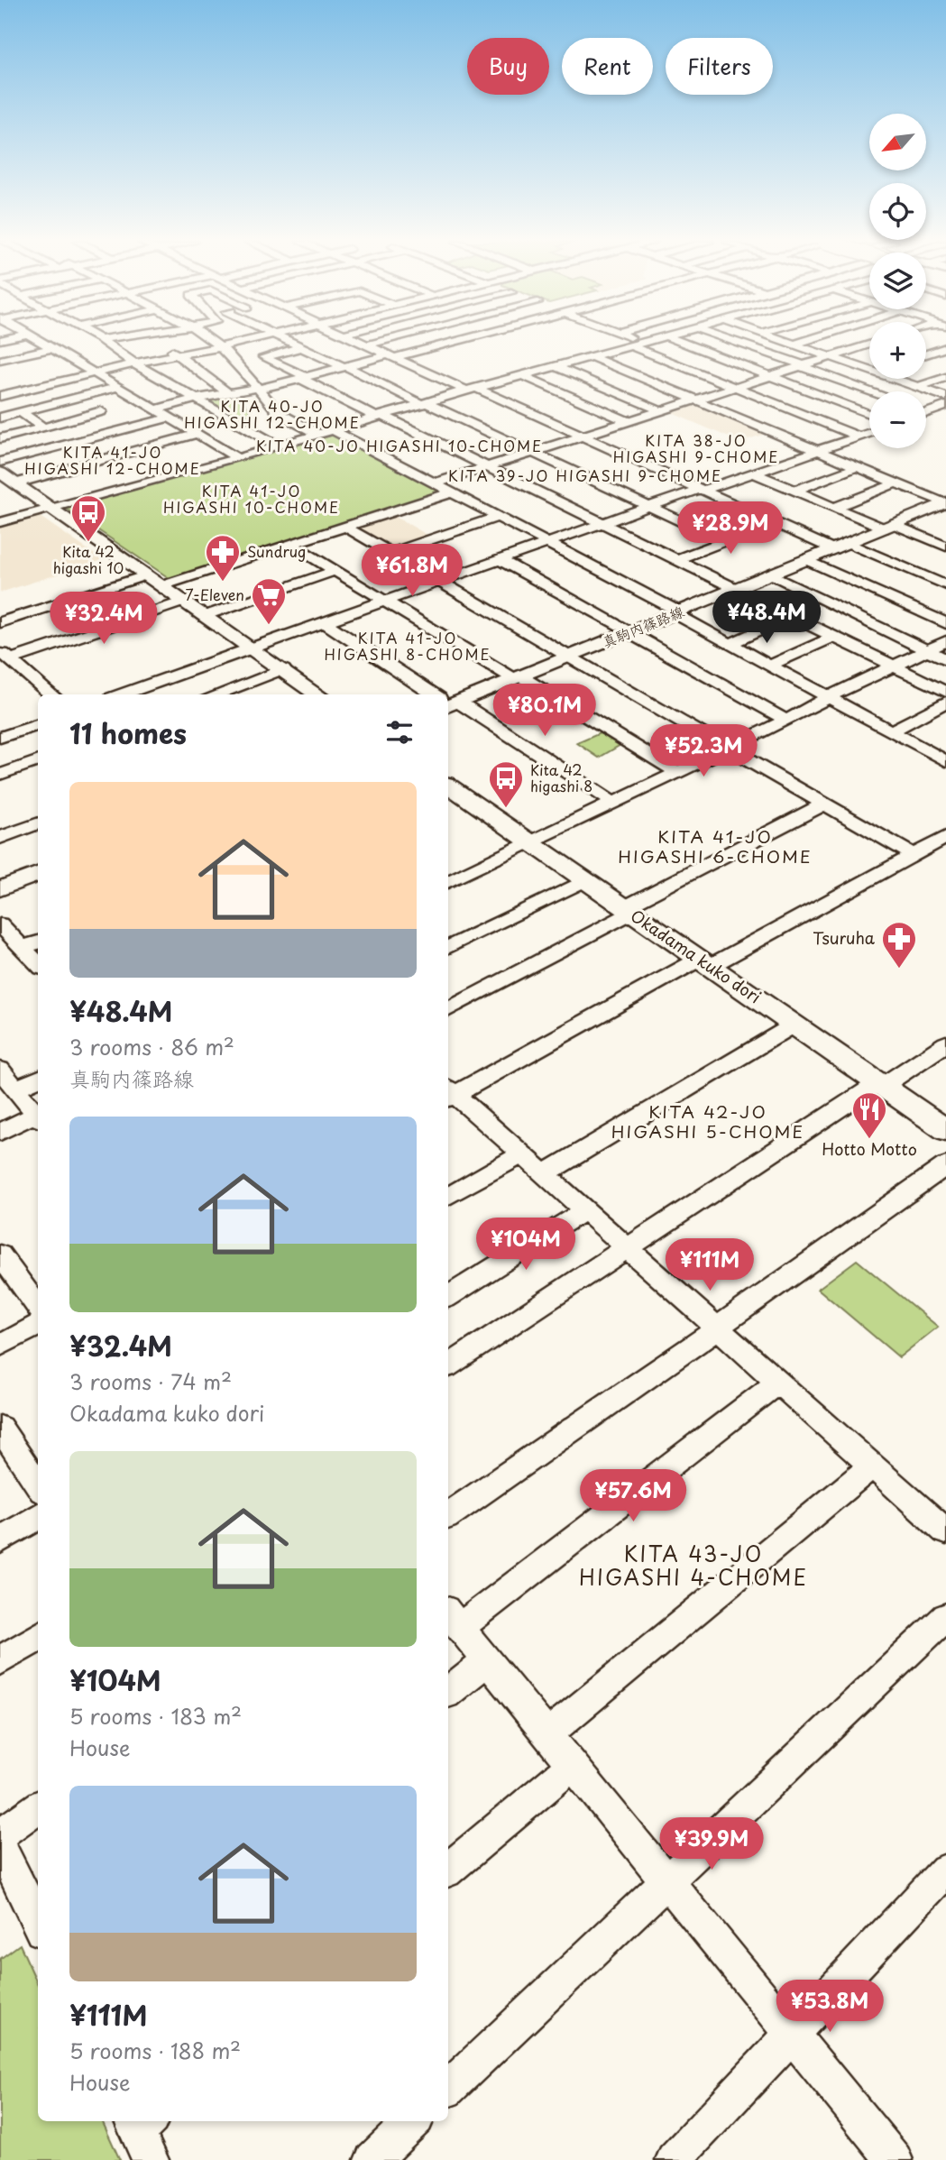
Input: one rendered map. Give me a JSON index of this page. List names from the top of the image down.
{
  "streets": {
    "main road": ["真駒内篠路線", "Okadama kuko dori"]
  },
  "districts": [
    "KITA 40-JO HIGASHI 12-CHOME",
    "KITA 38-JO HIGASHI 9-CHOME",
    "KITA 40-JO HIGASHI 10-CHOME",
    "KITA 41-JO HIGASHI 12-CHOME",
    "KITA 39-JO HIGASHI 9-CHOME",
    "KITA 41-JO HIGASHI 10-CHOME",
    "KITA 41-JO HIGASHI 8-CHOME",
    "KITA 41-JO HIGASHI 6-CHOME",
    "KITA 42-JO HIGASHI 5-CHOME",
    "KITA 43-JO HIGASHI 4-CHOME"
  ],
  "places": {
    "bus stop": ["Kita 42 higashi 10", "Kita 42 higashi 8"],
    "pharmacy": ["Sundrug", "Tsuruha"],
    "supermarket": ["7-Eleven"],
    "restaurant": ["Hotto Motto"]
  },
  "north": "bottom left",
  "page": {
    "chip": ["Buy", "Rent", "Filters"],
    "map_buttons": ["+", "−"],
    "price": [
      "¥28.9M",
      "¥61.8M",
      "¥48.4M",
      "¥32.4M",
      "¥80.1M",
      "¥52.3M",
      "¥104M",
      "¥111M",
      "¥57.6M",
      "¥39.9M",
      "¥53.8M"
    ],
    "heading": "11 homes",
    "list": [
      {
        "name": "¥48.4M",
        "note": "3 rooms · 86 m² · 真駒内篠路線"
      },
      {
        "name": "¥32.4M",
        "note": "3 rooms · 74 m² · Okadama kuko dori"
      },
      {
        "name": "¥104M",
        "note": "5 rooms · 183 m² · House"
      },
      {
        "name": "¥111M",
        "note": "5 rooms · 188 m² · House"
      }
    ]
  }
}
